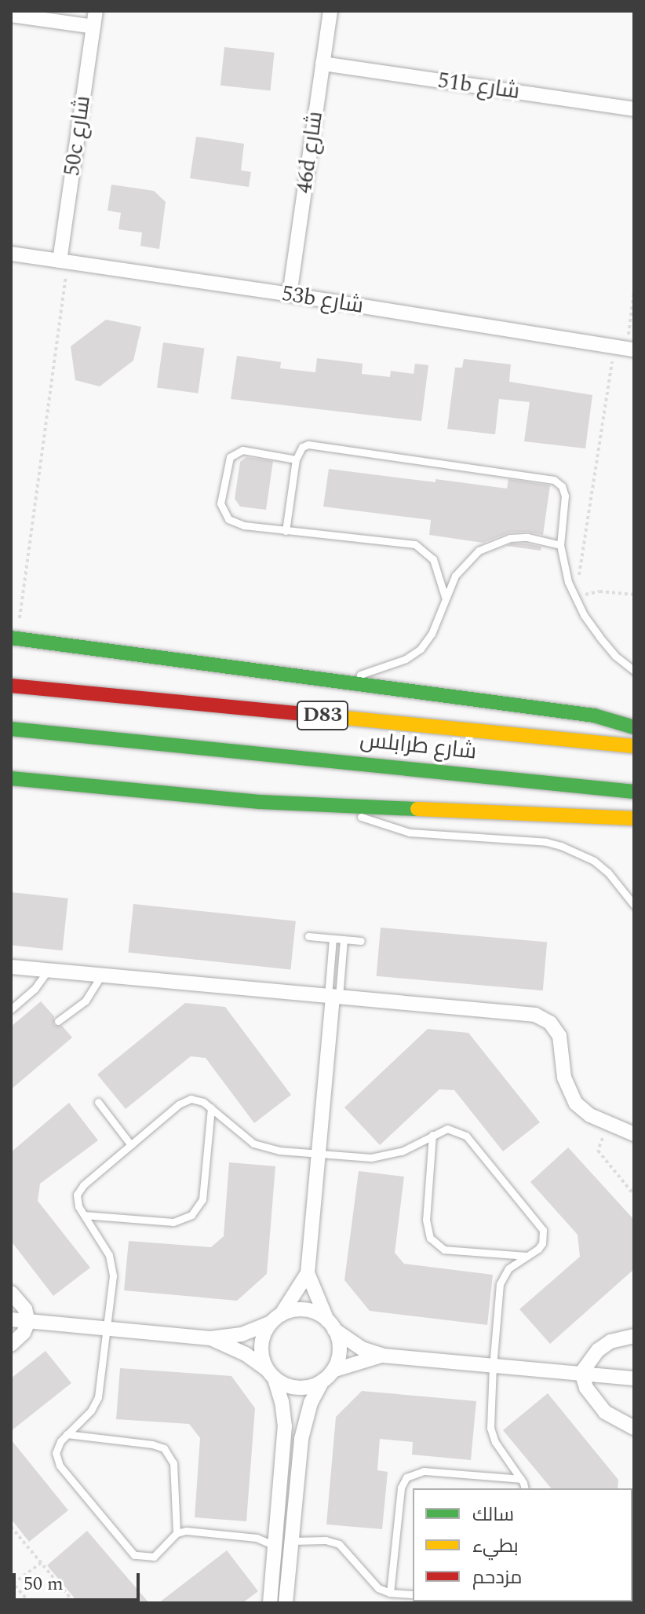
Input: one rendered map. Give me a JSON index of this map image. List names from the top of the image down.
{
  "streets": {
    "highway": ["D83", "شارع طرابلس"],
    "street": [
      "51b شارع",
      "50c شارع",
      "46d شارع",
      "53b شارع"
    ]
  },
  "crossings": [
    ["51b شارع", "46d شارع"],
    ["50c شارع", "53b شارع"],
    ["46d شارع", "53b شارع"]
  ],
  "legend": ["سالك", "بطيء", "مزدحم"],
  "scale_bar": "50 m"
}
